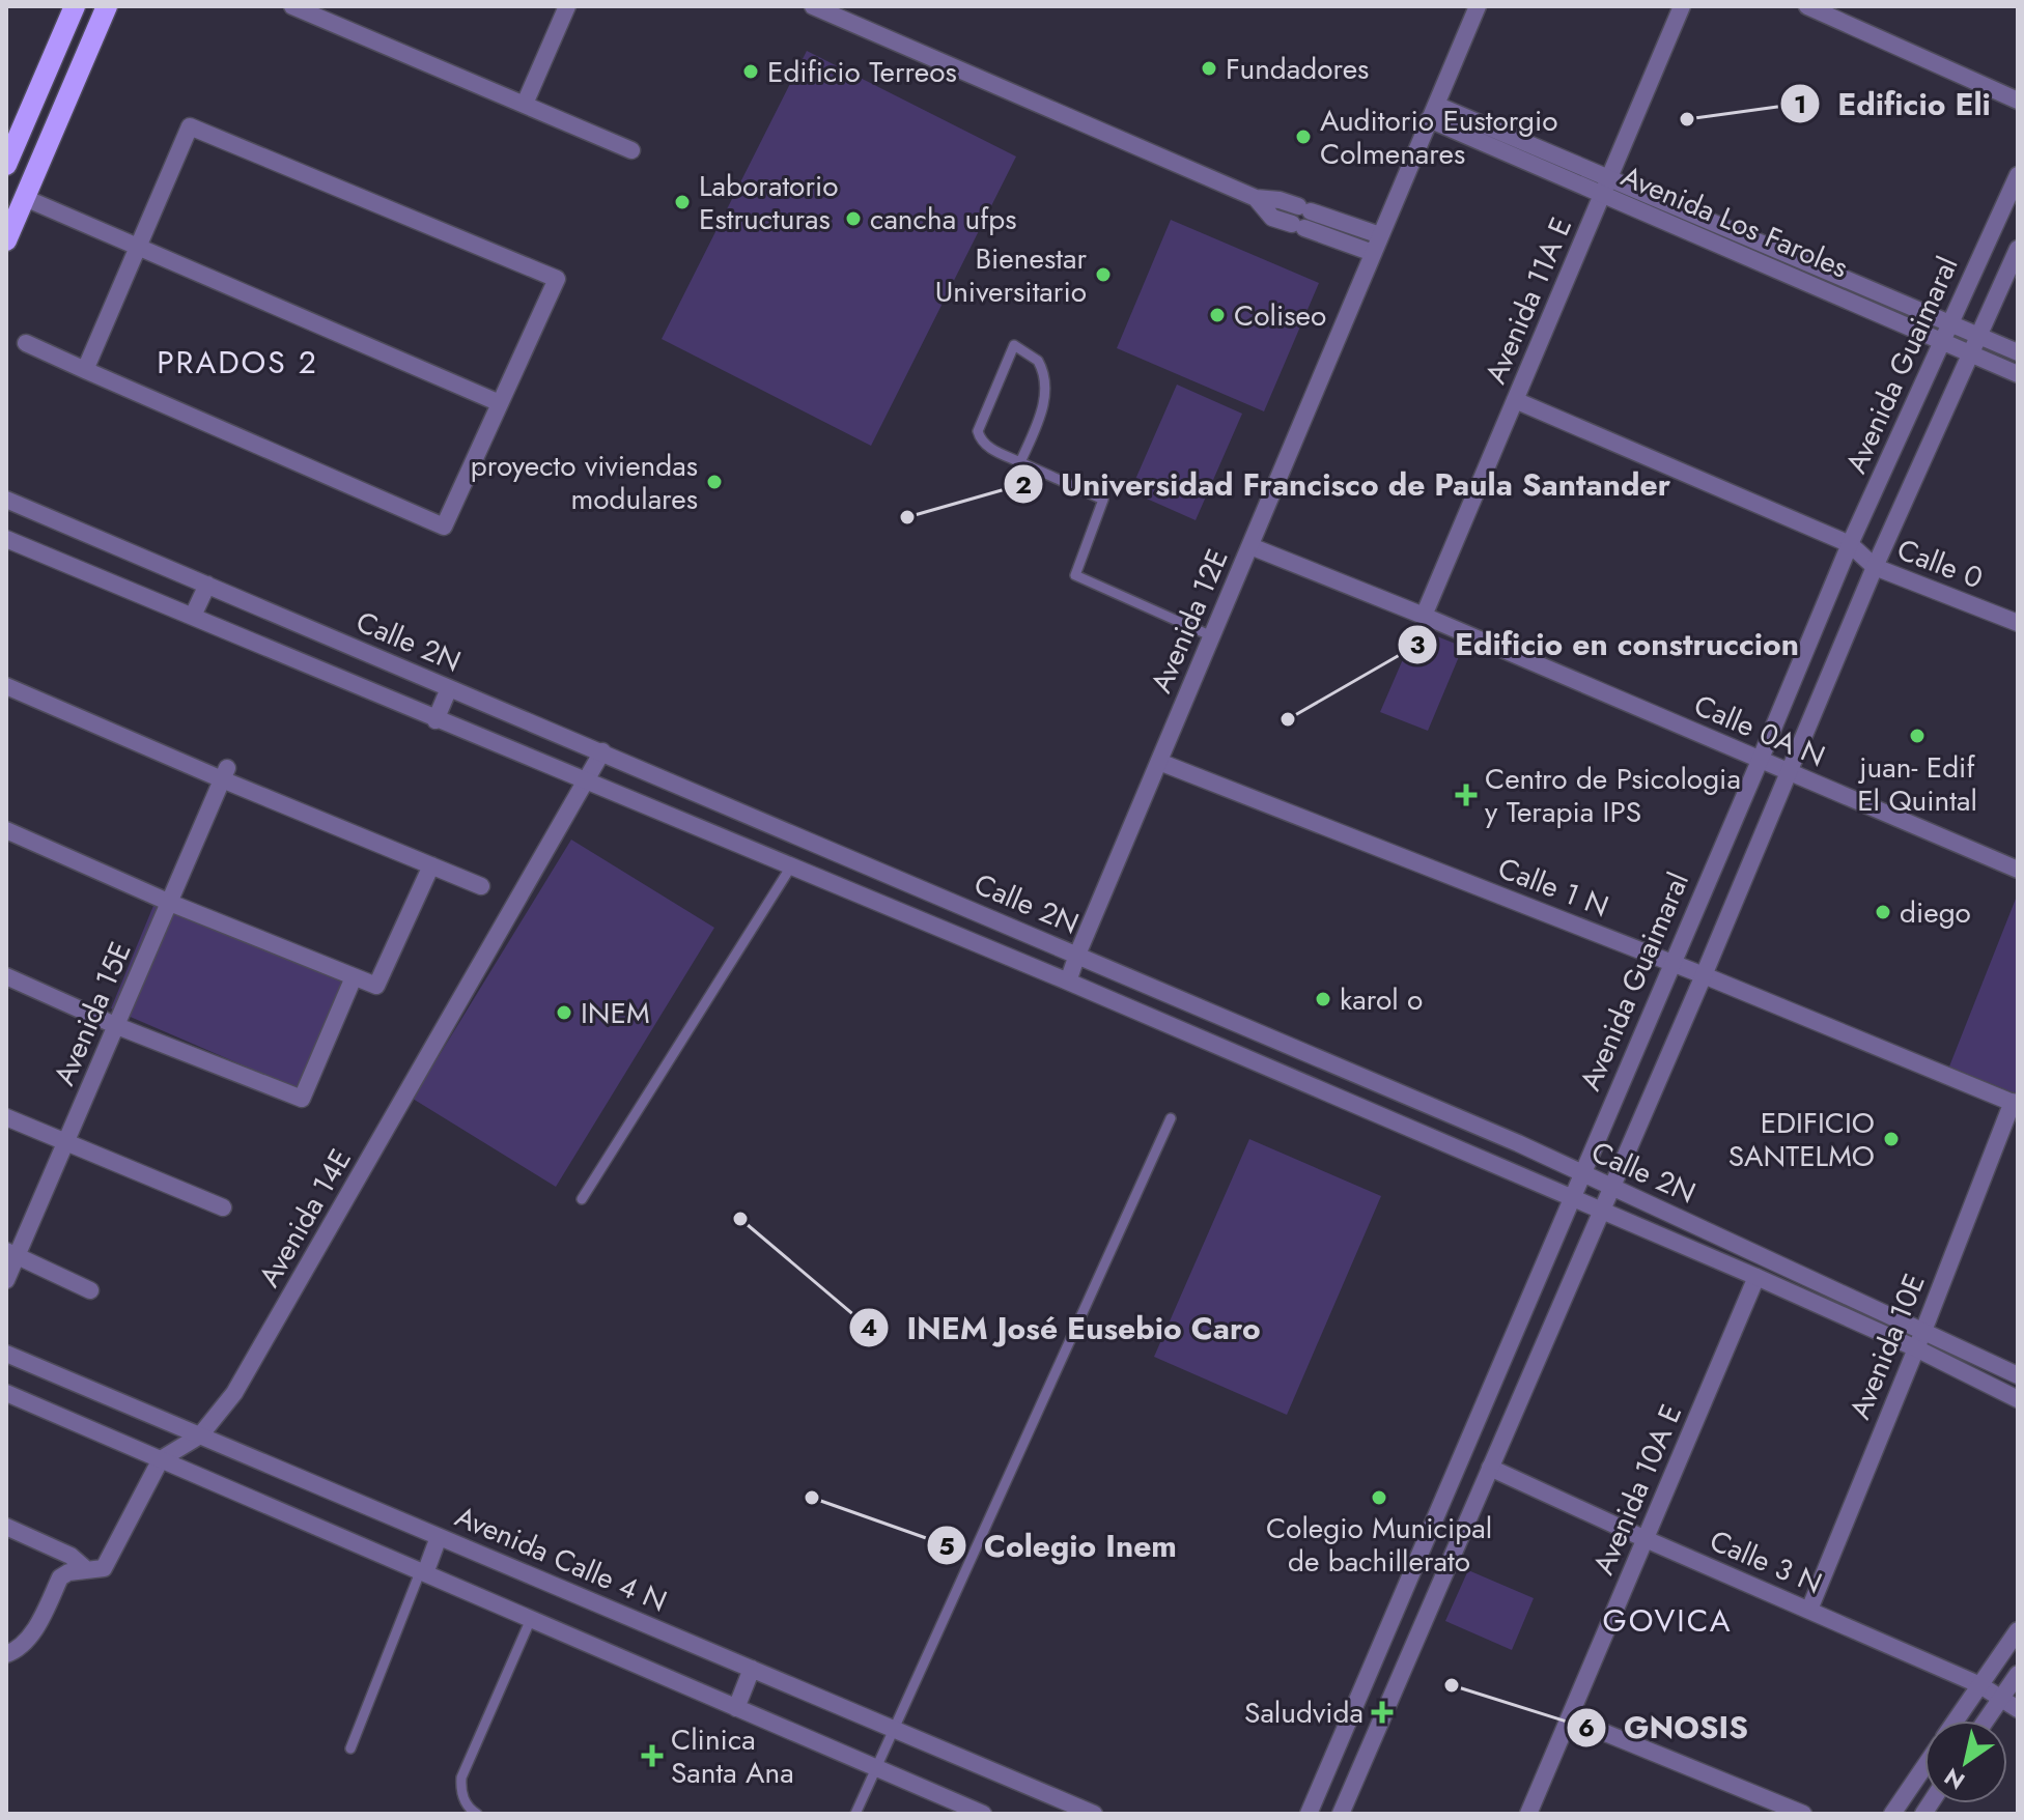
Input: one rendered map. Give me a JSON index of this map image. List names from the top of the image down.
{
  "streets": {
    "street": [
      "Avenida Los Faroles",
      "Avenida 11A E",
      "Avenida Guaimaral",
      "Calle 0",
      "Avenida 12E",
      "Calle 2N",
      "Calle 0A N",
      "Calle 1 N",
      "Avenida 15E",
      "Avenida 14E",
      "Avenida 10E",
      "Avenida 10A E",
      "Avenida Calle 4 N",
      "Calle 3 N"
    ]
  },
  "crossings": [
    ["Avenida Los Faroles", "Avenida 11A E"],
    ["Avenida Los Faroles", "Avenida Guaimaral"],
    ["Avenida Los Faroles", "Avenida 12E"],
    ["Avenida 11A E", "Calle 0"],
    ["Avenida 11A E", "Calle 0A N"],
    ["Avenida Guaimaral", "Calle 0"],
    ["Avenida Guaimaral", "Calle 2N"],
    ["Avenida Guaimaral", "Calle 0A N"],
    ["Avenida Guaimaral", "Calle 1 N"],
    ["Avenida Guaimaral", "Calle 3 N"],
    ["Avenida 12E", "Calle 2N"],
    ["Avenida 12E", "Calle 0A N"],
    ["Avenida 12E", "Calle 1 N"],
    ["Calle 2N", "Avenida 14E"],
    ["Calle 2N", "Avenida 10E"],
    ["Calle 2N", "Avenida 10A E"],
    ["Calle 1 N", "Avenida 10E"],
    ["Avenida 14E", "Avenida Calle 4 N"],
    ["Avenida 10E", "Calle 3 N"],
    ["Avenida 10A E", "Calle 3 N"]
  ],
  "districts": ["PRADOS 2", "GOVICA"],
  "places": {
    "other": [
      "Fundadores",
      "Edificio Terreos",
      "Edificio Eli",
      "Auditorio Eustorgio Colmenares",
      "Laboratorio Estructuras",
      "cancha ufps",
      "Bienestar Universitario",
      "Coliseo",
      "proyecto viviendas modulares",
      "Universidad Francisco de Paula Santander",
      "Edificio en construccion",
      "juan- Edif El Quintal",
      "diego",
      "karol o",
      "INEM",
      "EDIFICIO SANTELMO",
      "INEM José Eusebio Caro",
      "Colegio Inem",
      "Colegio Municipal de bachillerato",
      "GNOSIS"
    ],
    "health": ["Centro de Psicologia y Terapia IPS", "Saludvida", "Clinica Santa Ana"]
  },
  "north": "bottom left"
}
